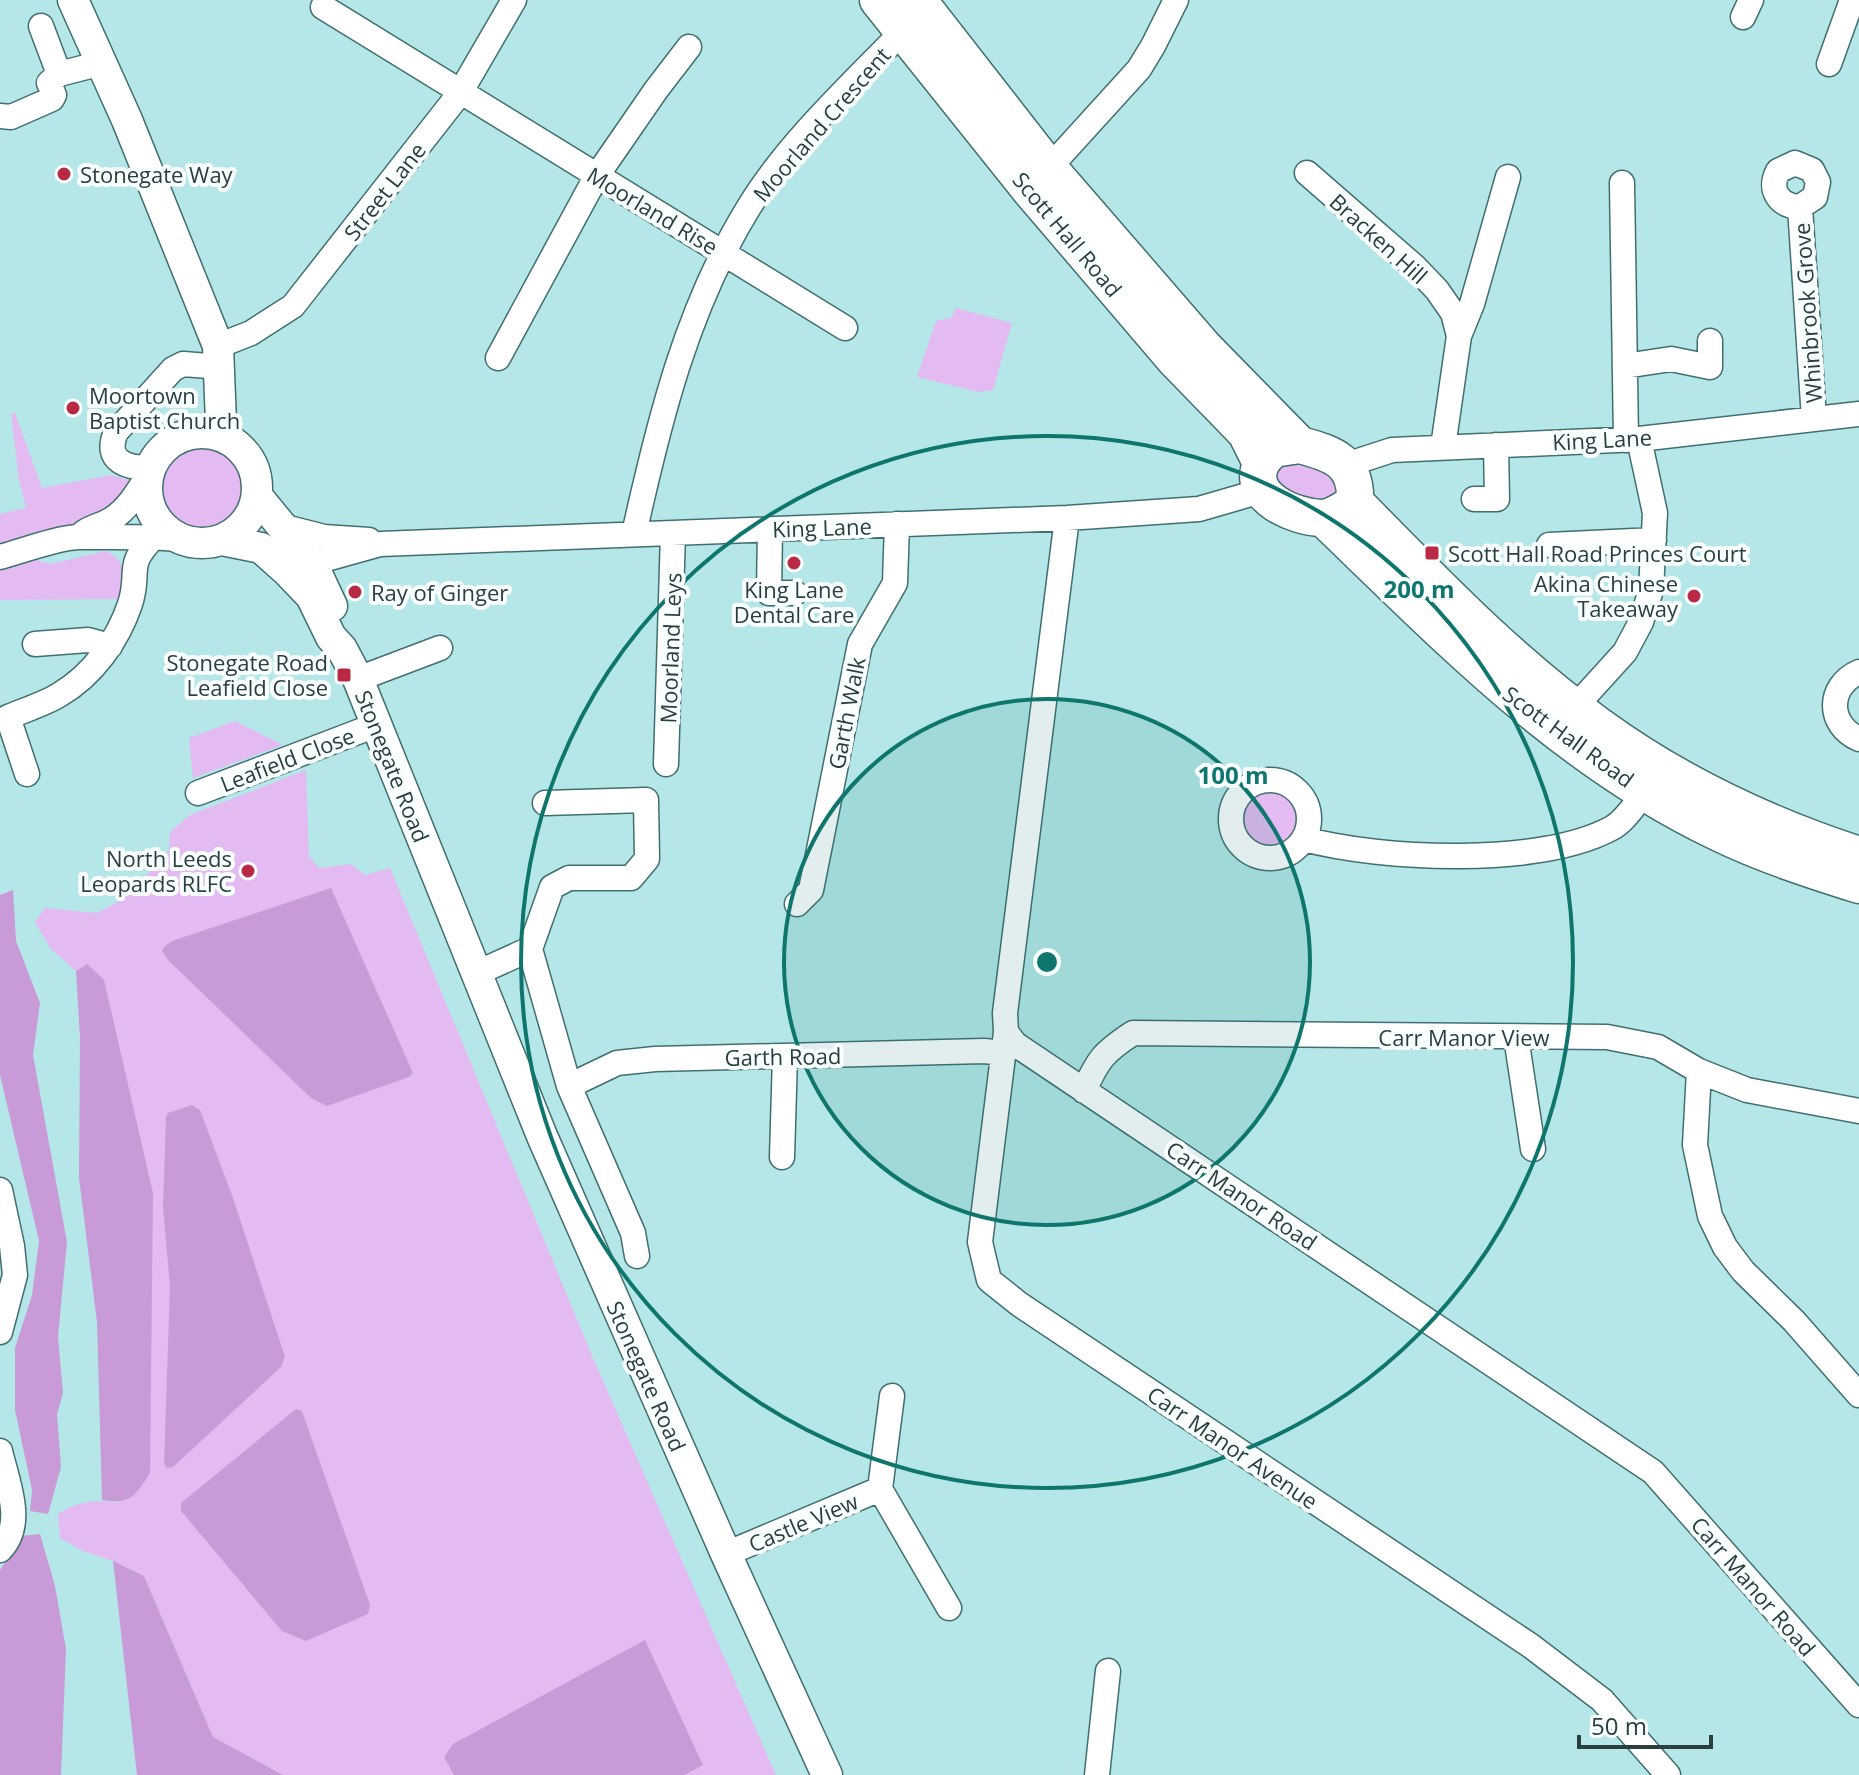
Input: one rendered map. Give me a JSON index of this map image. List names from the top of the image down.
{
  "streets": {
    "highway": ["Scott Hall Road"],
    "main road": ["Stonegate Road"],
    "street": [
      "Moorland Crescent",
      "Street Lane",
      "Moorland Rise",
      "Bracken Hill",
      "Whinbrook Grove",
      "King Lane",
      "Moorland Leys",
      "Garth Walk",
      "Leafield Close",
      "Carr Manor View",
      "Garth Road",
      "Carr Manor Road",
      "Carr Manor Avenue",
      "Castle View"
    ]
  },
  "crossings": [
    ["Moorland Crescent", "Moorland Rise"],
    ["Moorland Crescent", "Scott Hall Road"],
    ["Moorland Crescent", "King Lane"],
    ["Street Lane", "Moorland Rise"],
    ["Scott Hall Road", "King Lane"],
    ["Whinbrook Grove", "King Lane"],
    ["King Lane", "Moorland Leys"],
    ["King Lane", "Garth Walk"],
    ["King Lane", "Stonegate Road"],
    ["Leafield Close", "Stonegate Road"],
    ["Stonegate Road", "Castle View"],
    ["Carr Manor View", "Carr Manor Road"],
    ["Garth Road", "Carr Manor Road"],
    ["Garth Road", "Carr Manor Avenue"],
    ["Carr Manor Road", "Carr Manor Avenue"]
  ],
  "places": {
    "other": [
      "Stonegate Way",
      "Moortown Baptist Church",
      "King Lane Dental Care",
      "Ray of Ginger",
      "Akina Chinese Takeaway",
      "North Leeds Leopards RLFC"
    ],
    "transit": ["Scott Hall Road Princes Court", "Stonegate Road Leafield Close"]
  },
  "scale_bar": "50 m",
  "rings": ["200 m", "100 m"]
}
